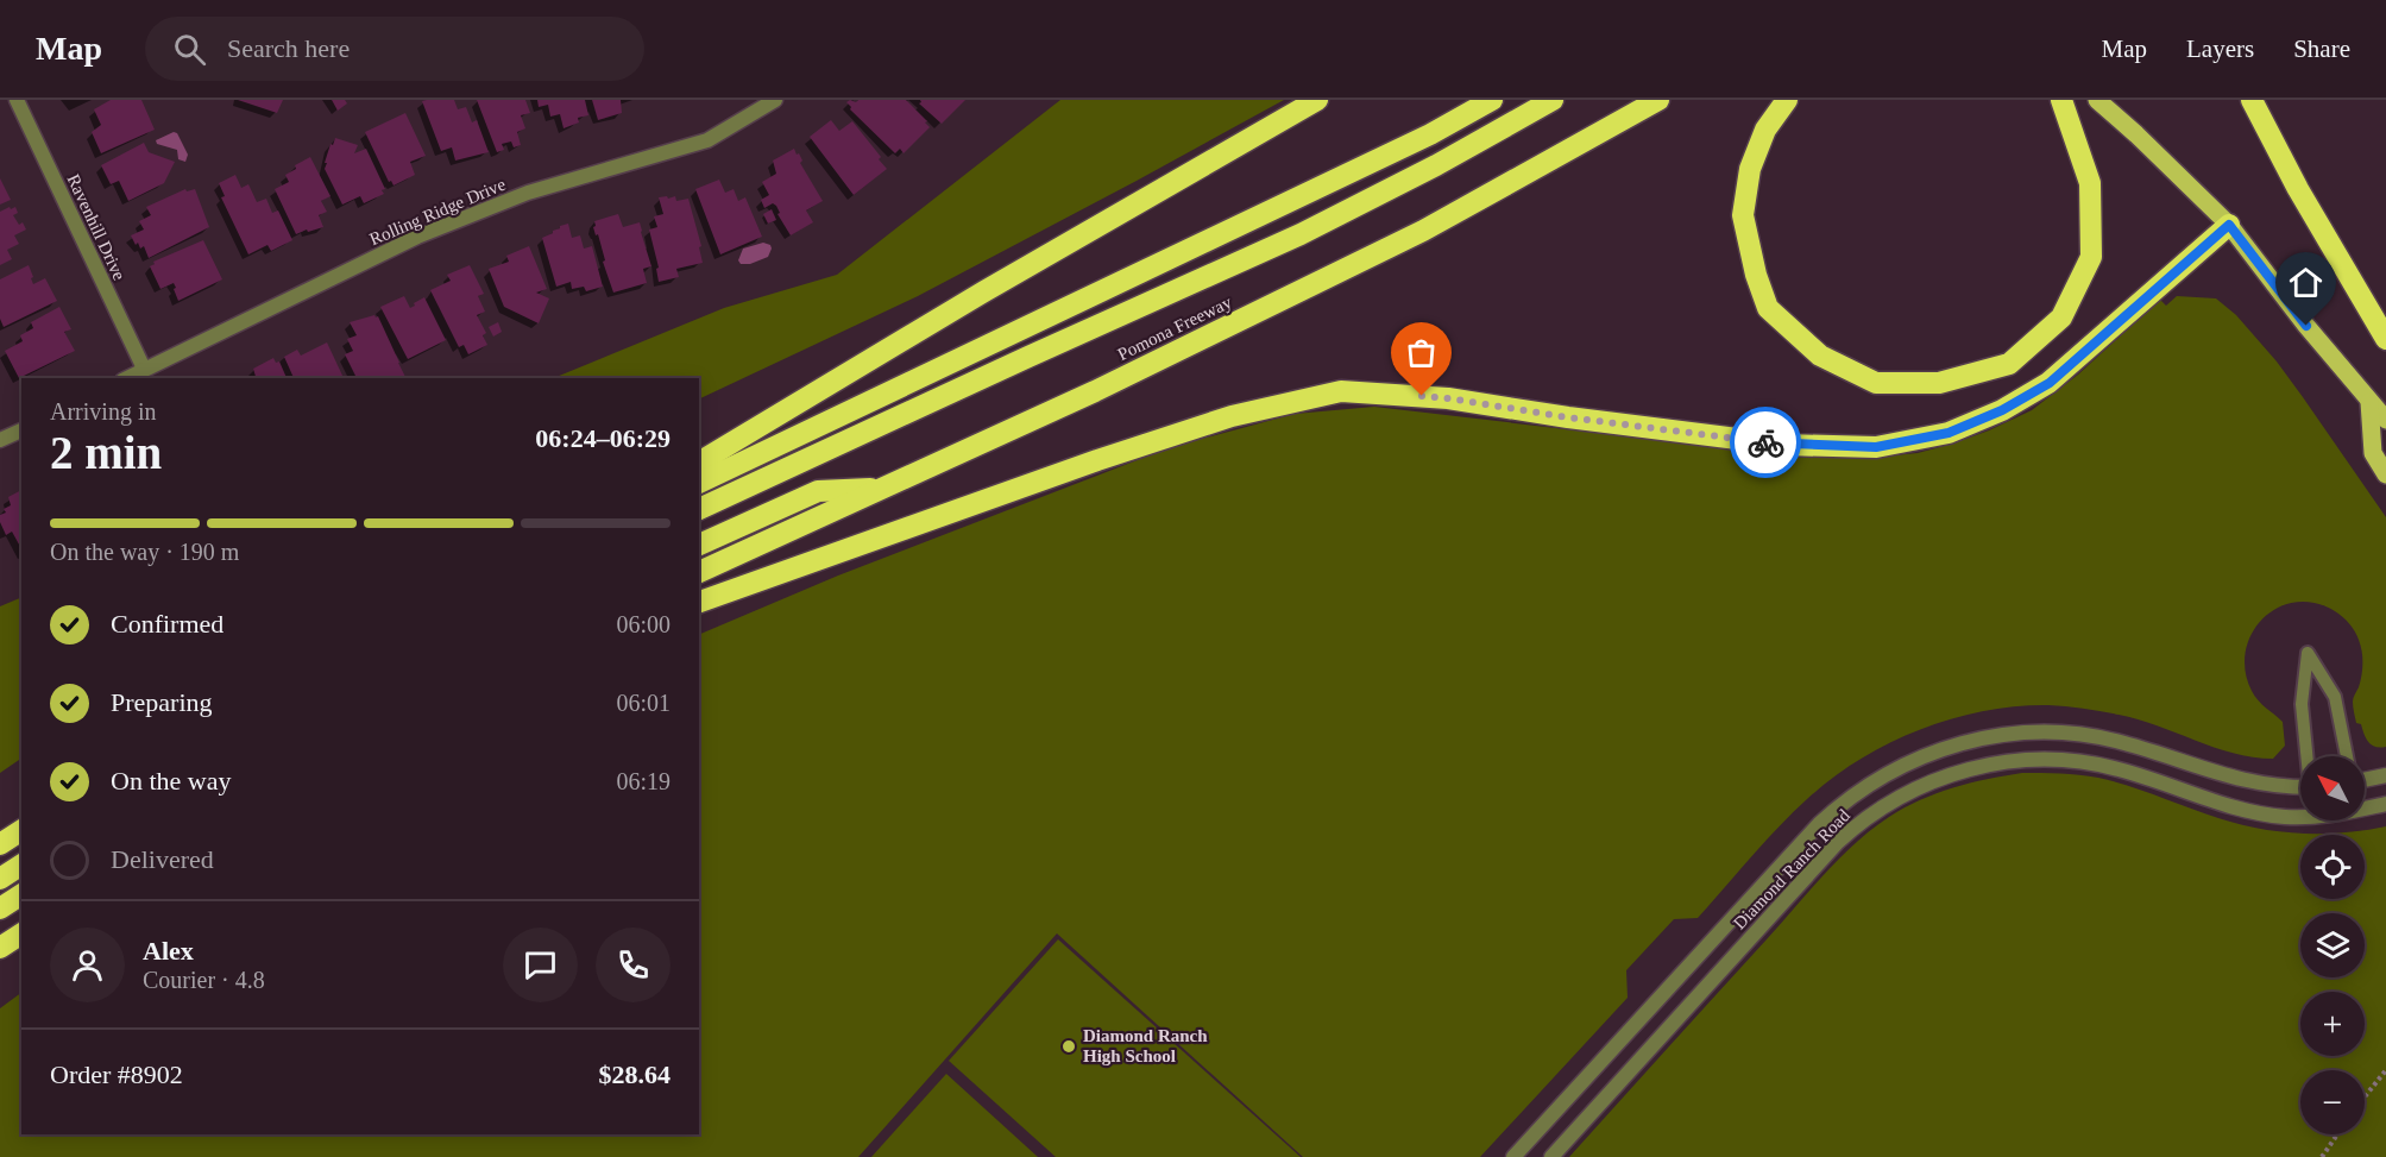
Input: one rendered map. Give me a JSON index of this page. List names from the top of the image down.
{
  "streets": {
    "highway": ["Pomona Freeway"],
    "street": ["Rolling Ridge Drive", "Ravenhill Drive", "Diamond Ranch Road"]
  },
  "crossings": [
    ["Rolling Ridge Drive", "Ravenhill Drive"]
  ],
  "places": ["Diamond Ranch High School"],
  "north": "top left",
  "page": {
    "header": "Map",
    "search": "Search here",
    "nav": ["Map", "Layers", "Share"],
    "heading": ["2 min", "Arriving in", "06:24–06:29"],
    "panel": [
      "Alex",
      "Courier · 4.8",
      "Order #8902",
      "$28.64"
    ],
    "bar": "On the way · 190 m",
    "list": [
      ["Confirmed", "06:00"],
      ["Preparing", "06:01"],
      ["On the way", "06:19"],
      "Delivered"
    ],
    "map_buttons": ["+", "−"]
  }
}
